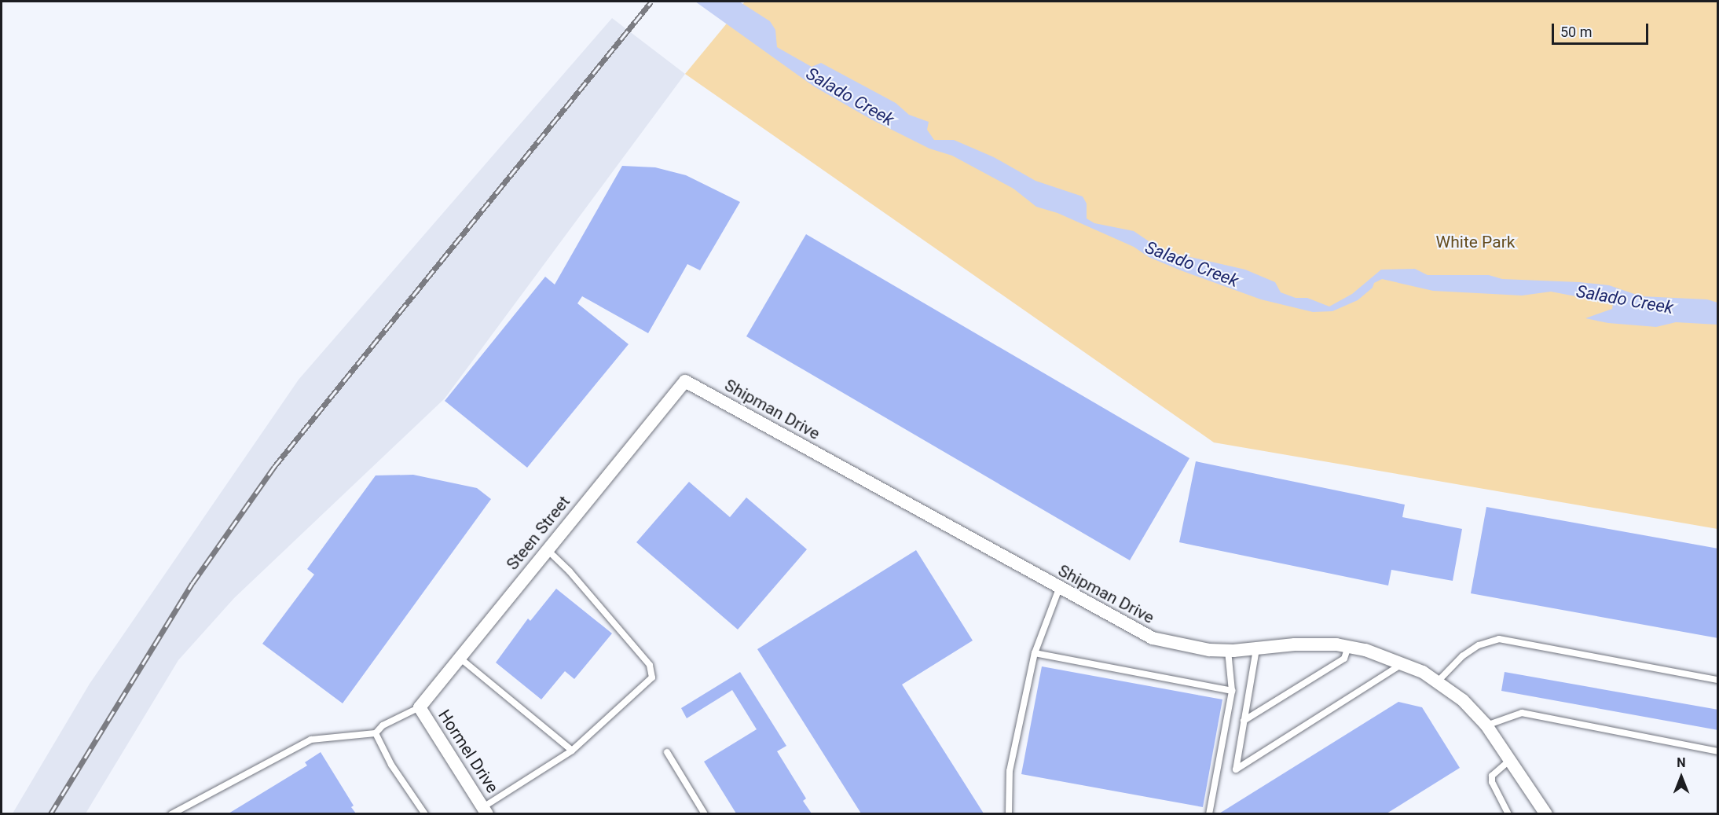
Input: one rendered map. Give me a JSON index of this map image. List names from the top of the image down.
{
  "streets": {
    "street": ["Shipman Drive", "Steen Street", "Hormel Drive"]
  },
  "crossings": [
    ["Shipman Drive", "Steen Street"],
    ["Steen Street", "Hormel Drive"]
  ],
  "water": ["Salado Creek"],
  "parks": ["White Park"],
  "scale_bar": "50 m",
  "north": "top"
}
